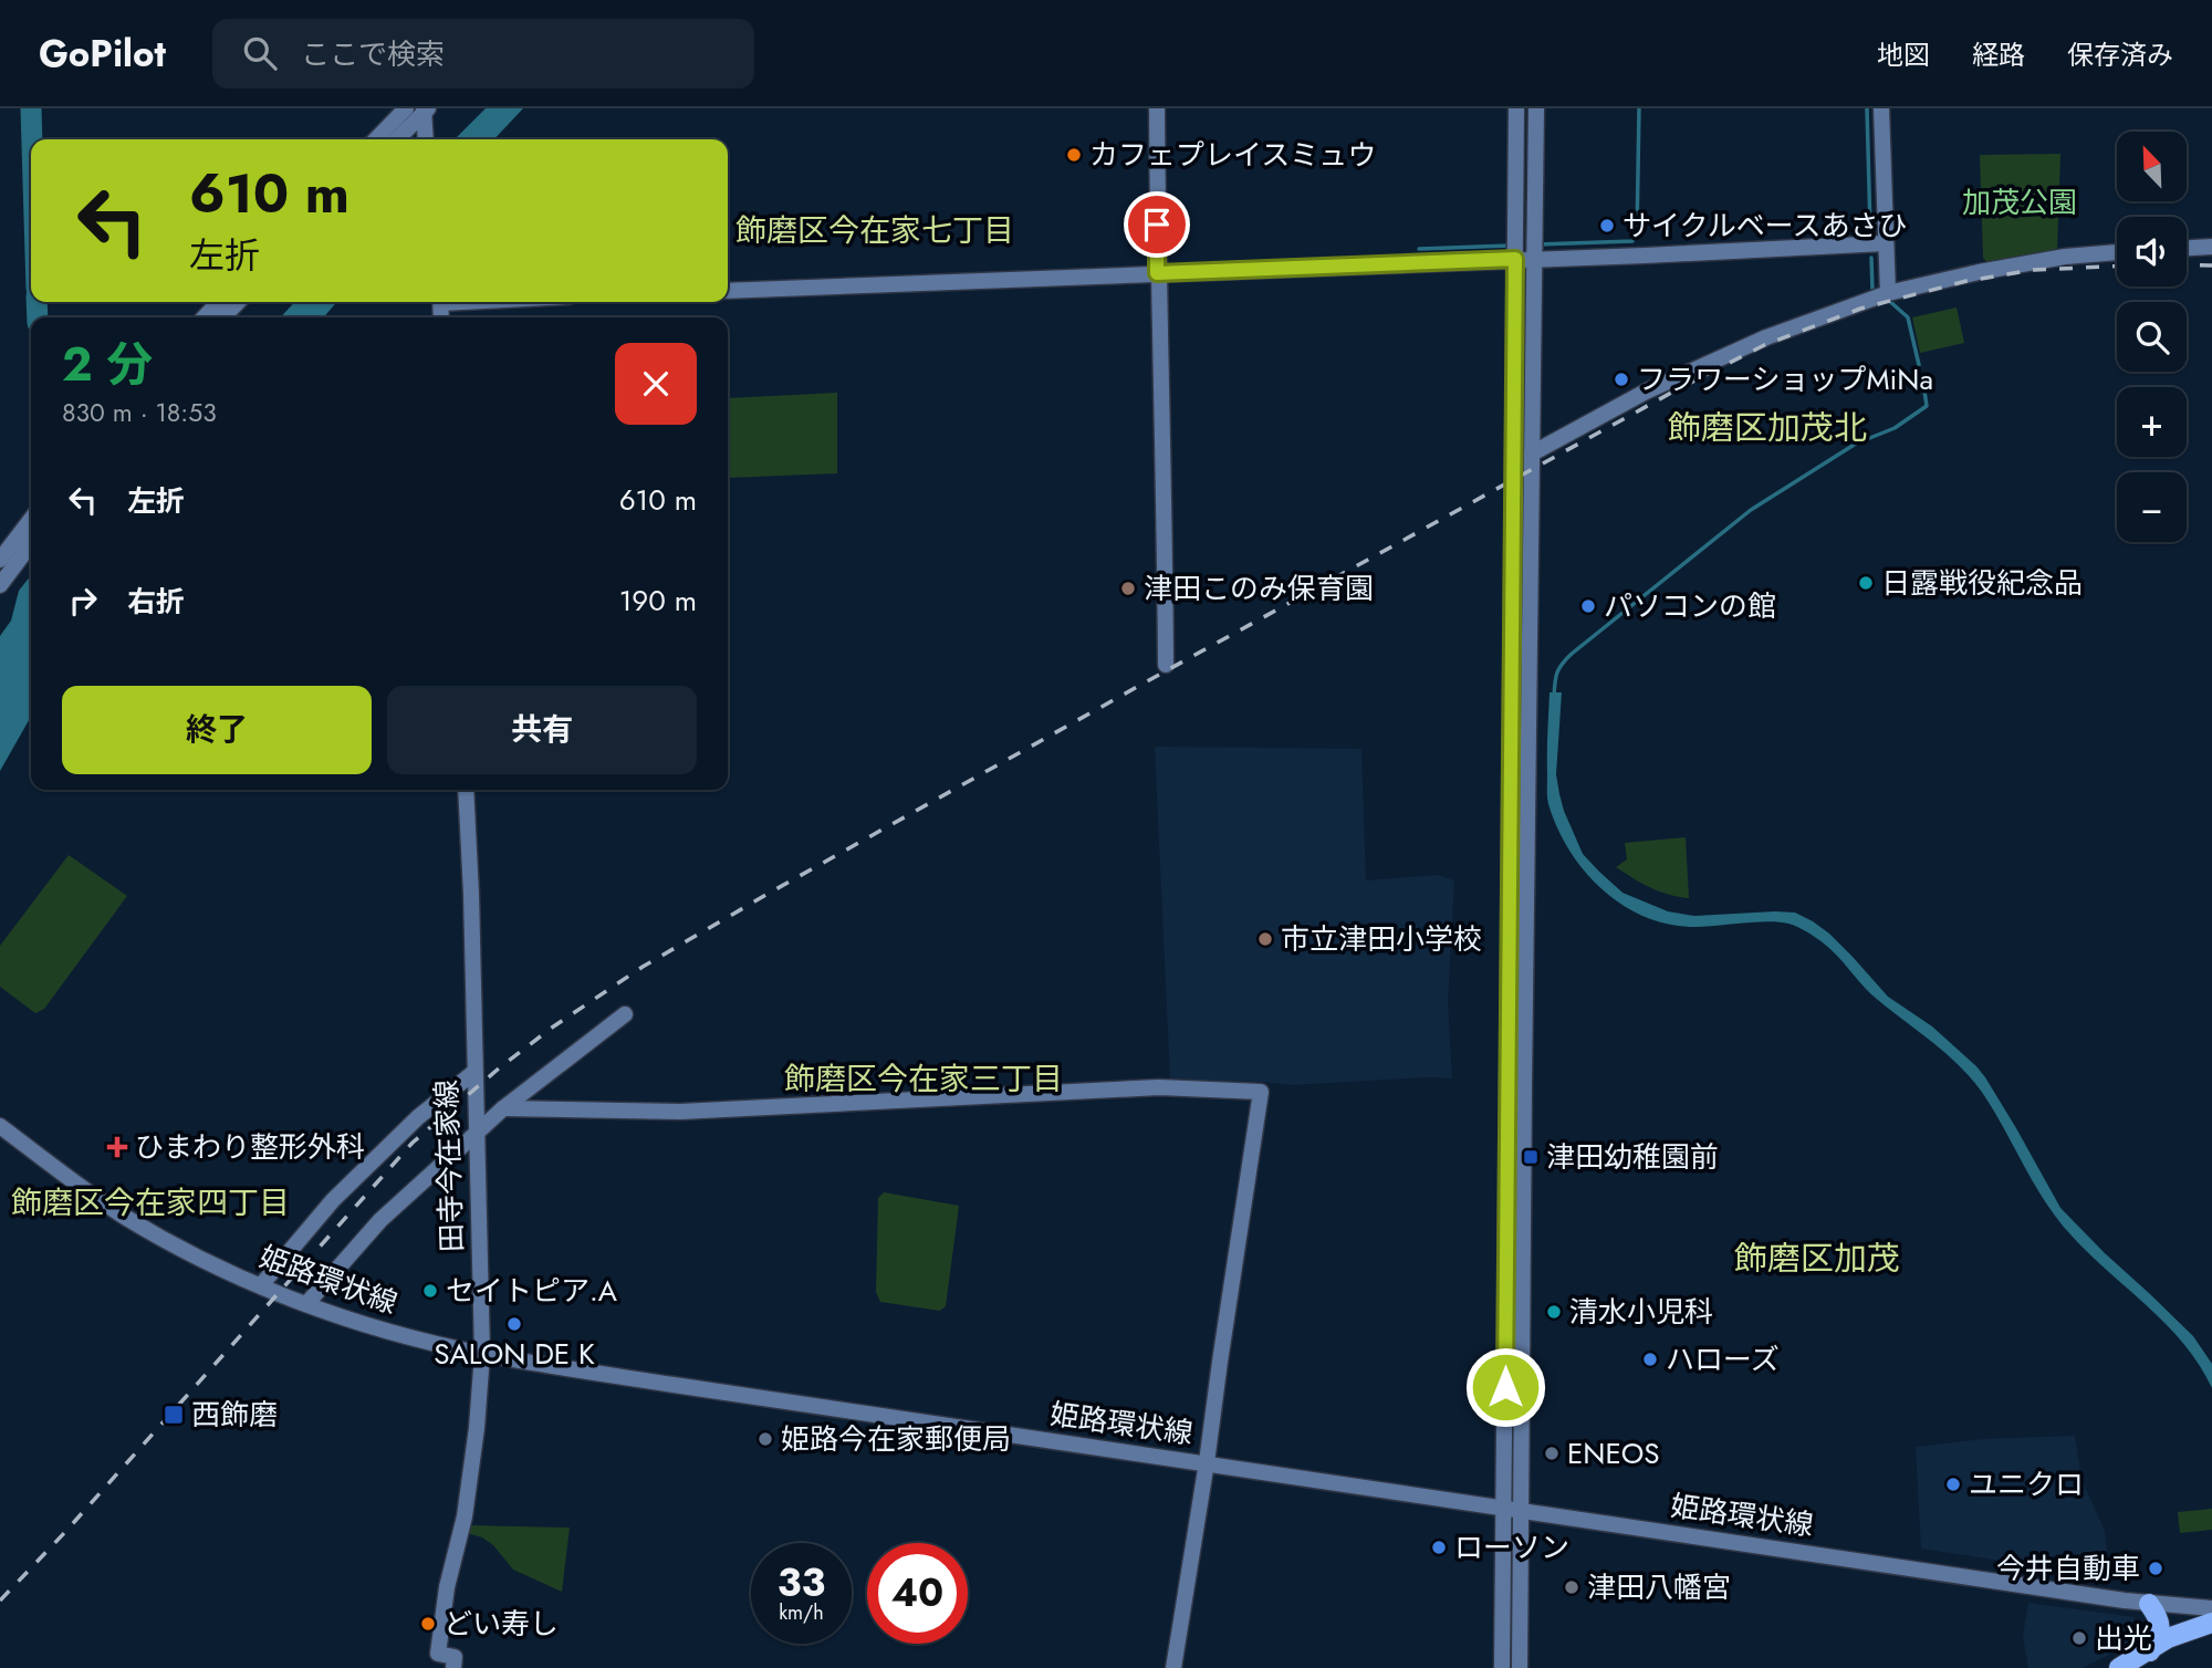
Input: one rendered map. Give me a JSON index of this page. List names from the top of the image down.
{
  "streets": {
    "street": ["田寺今在家線", "姫路環状線"]
  },
  "crossings": [
    ["田寺今在家線", "姫路環状線"]
  ],
  "districts": [
    "飾磨区今在家七丁目",
    "飾磨区加茂北",
    "飾磨区今在家三丁目",
    "飾磨区今在家四丁目",
    "飾磨区加茂"
  ],
  "parks": ["加茂公園"],
  "places": {
    "other": [
      "カフェプレイスミュウ",
      "サイクルベースあさひ",
      "フラワーショップMiNa",
      "日露戦役紀念品",
      "津田このみ保育園",
      "パソコンの館",
      "市立津田小学校",
      "セイトピア.A",
      "清水小児科",
      "SALON DE K",
      "ハローズ",
      "姫路今在家郵便局",
      "ENEOS",
      "ユニクロ",
      "ローソン",
      "今井自動車",
      "津田八幡宮",
      "どい寿し",
      "出光"
    ],
    "health": ["ひまわり整形外科"],
    "transit": ["津田幼稚園前", "西飾磨"]
  },
  "north": "top left",
  "page": {
    "header": "GoPilot",
    "search": "ここで検索",
    "nav": ["地図", "経路", "保存済み"],
    "map_buttons": ["+", "−"],
    "turn": ["610 m", "左折"],
    "heading": ["2 分", "830 m · 18:53"],
    "list": [
      {
        "name": "左折",
        "value": "610 m"
      },
      {
        "name": "右折",
        "value": "190 m"
      }
    ],
    "buttons": ["終了", "共有"],
    "speed": "33 km/h",
    "limit": "40"
  }
}
